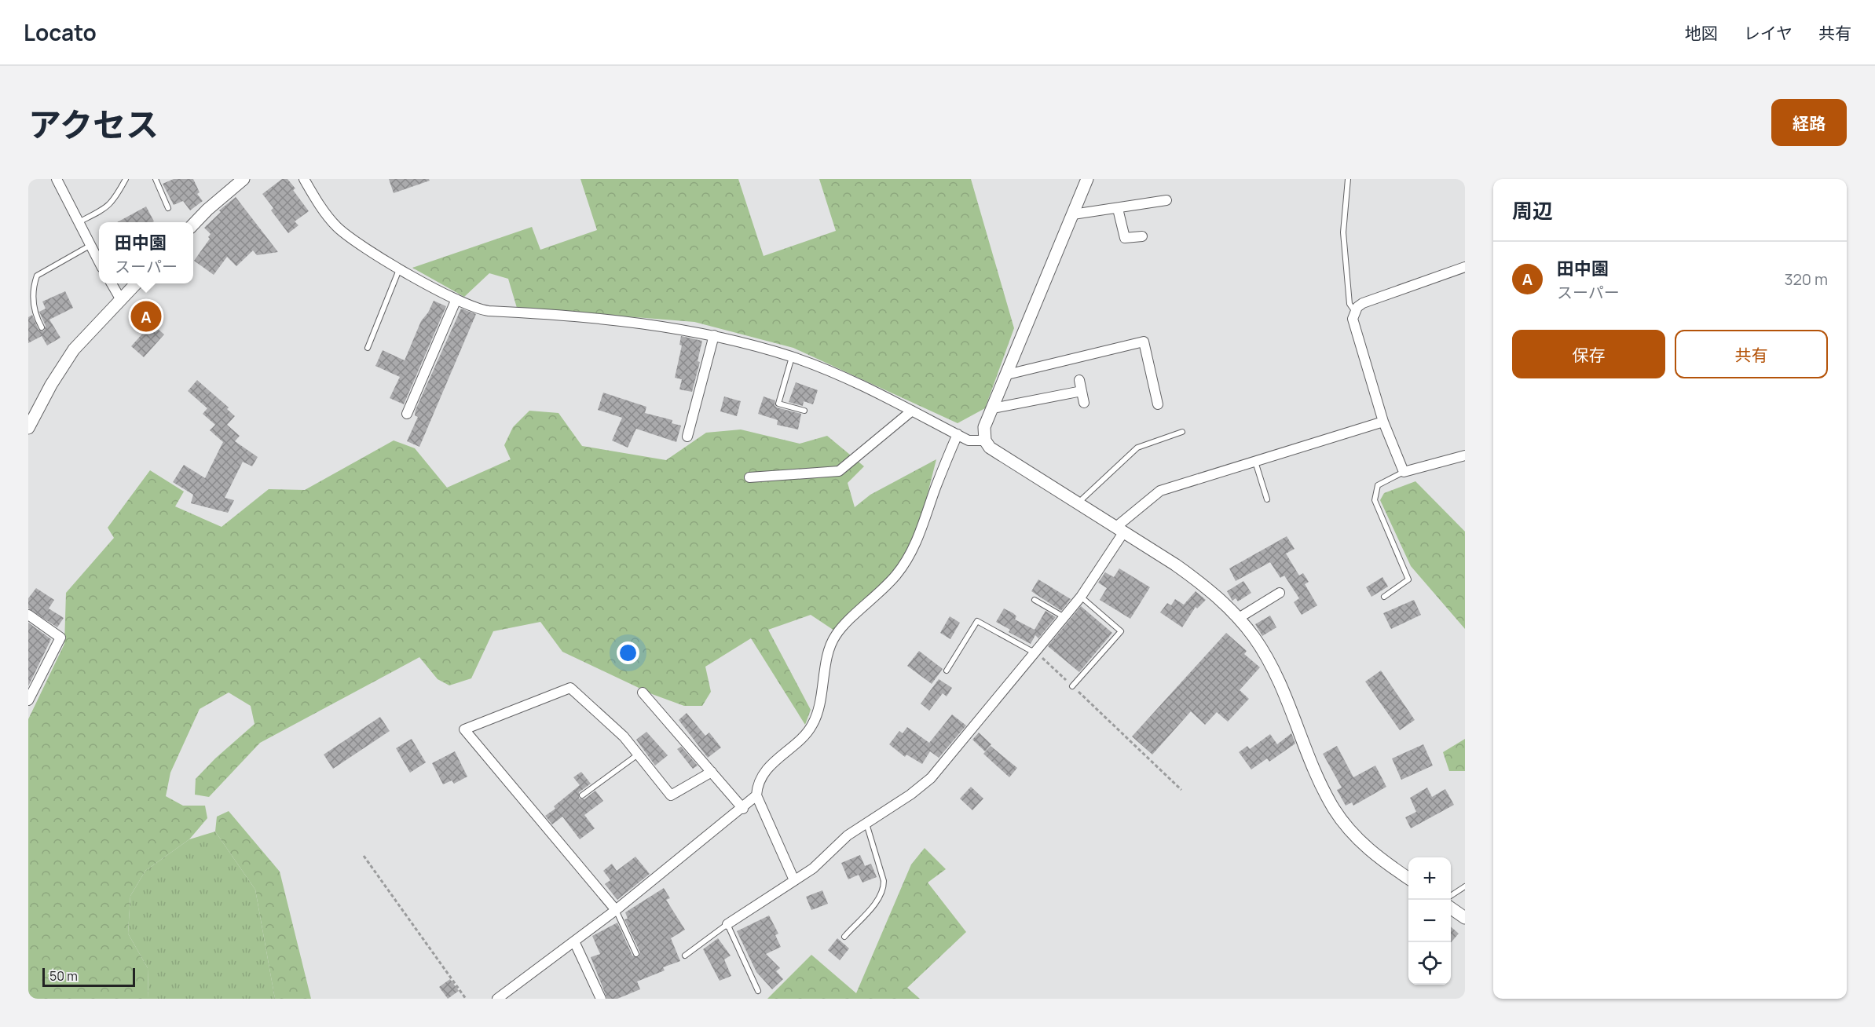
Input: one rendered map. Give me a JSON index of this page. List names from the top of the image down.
{
  "scale_bar": "50 m",
  "page": {
    "header": "Locato",
    "nav": ["地図", "レイヤ", "共有"],
    "title": "アクセス",
    "buttons": [
      "経路",
      ["保存", "共有"]
    ],
    "heading": "周辺",
    "popup": ["田中園", "スーパー"],
    "list": [
      {
        "mark": "A",
        "name": "田中園",
        "note": "スーパー",
        "value": "320 m"
      }
    ],
    "pins": "A",
    "map_buttons": ["+", "−"],
    "scale": "50 m"
  }
}
